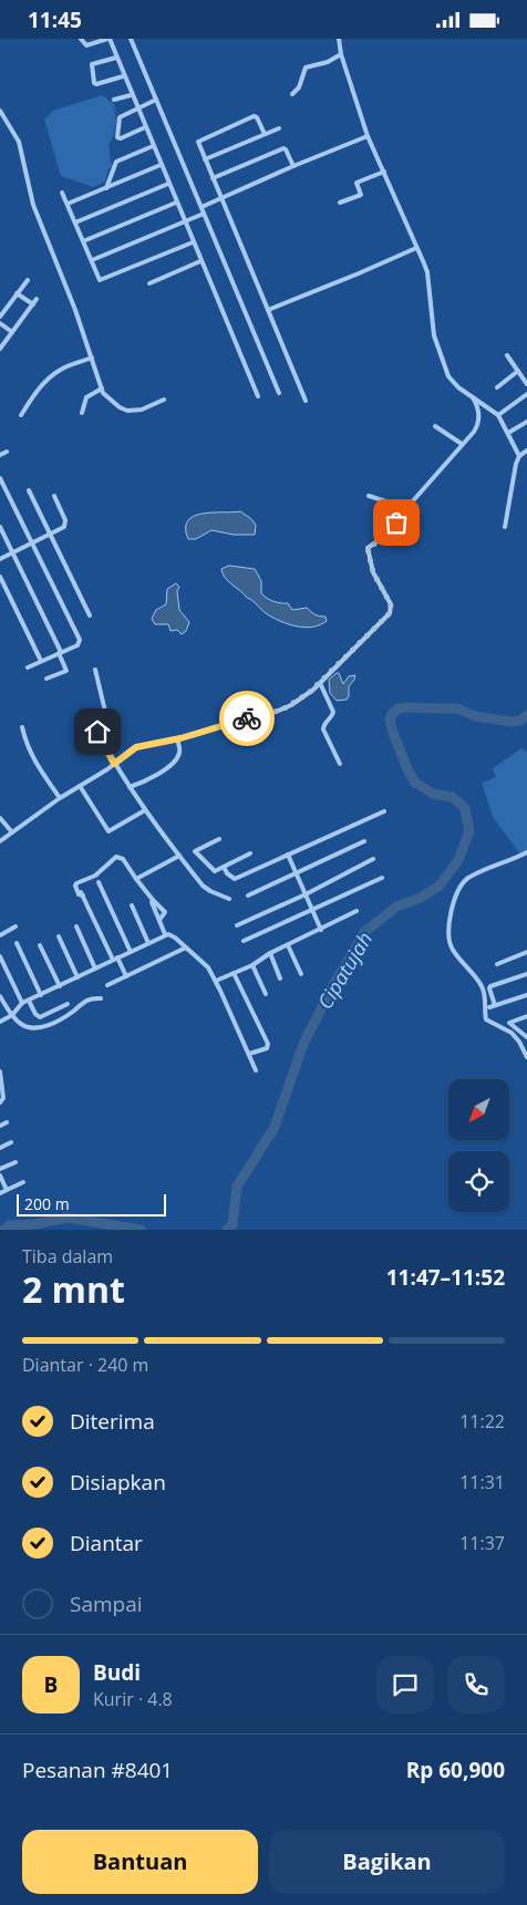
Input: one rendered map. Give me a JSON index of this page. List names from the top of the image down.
{
  "water": ["Cipatujah"],
  "scale_bar": "200 m",
  "north": "bottom left",
  "page": {
    "status": "11:45",
    "scale": "200 m",
    "heading": ["2 mnt", "Tiba dalam", "11:47–11:52"],
    "panel": [
      "Budi",
      "Kurir · 4.8",
      "Pesanan #8401",
      "Rp 60,900"
    ],
    "bar": "Diantar · 240 m",
    "list": [
      ["Diterima", "11:22"],
      ["Disiapkan", "11:31"],
      ["Diantar", "11:37"],
      "Sampai"
    ],
    "round": "B",
    "buttons": ["Bantuan", "Bagikan"]
  }
}
